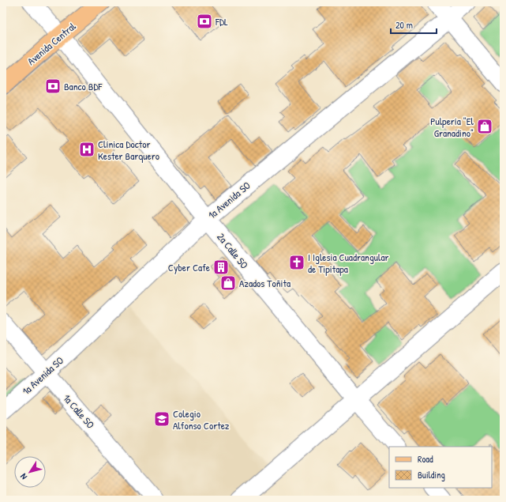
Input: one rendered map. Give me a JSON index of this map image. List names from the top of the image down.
{
  "streets": {
    "main road": ["Avenida Central"],
    "street": ["1a Avenida SO", "2a Calle SO", "1a Calle SO"]
  },
  "crossings": [
    ["Avenida Central", "2a Calle SO"],
    ["1a Avenida SO", "2a Calle SO"],
    ["1a Avenida SO", "1a Calle SO"]
  ],
  "places": {
    "bank": ["FDL", "Banco BDF"],
    "shop": ["Pulpería \"El Granadino\"", "Azados Toñita"],
    "hospital": ["Clínica Doctor Kester Barquero"],
    "church": ["I Iglesia Cuadrangular de Tipitapa"],
    "building": ["Cyber Cafe"],
    "school or university": ["Colegio Alfonso Cortez"]
  },
  "legend": ["Road", "Building"],
  "scale_bar": "20 m",
  "north": "bottom left"
}
